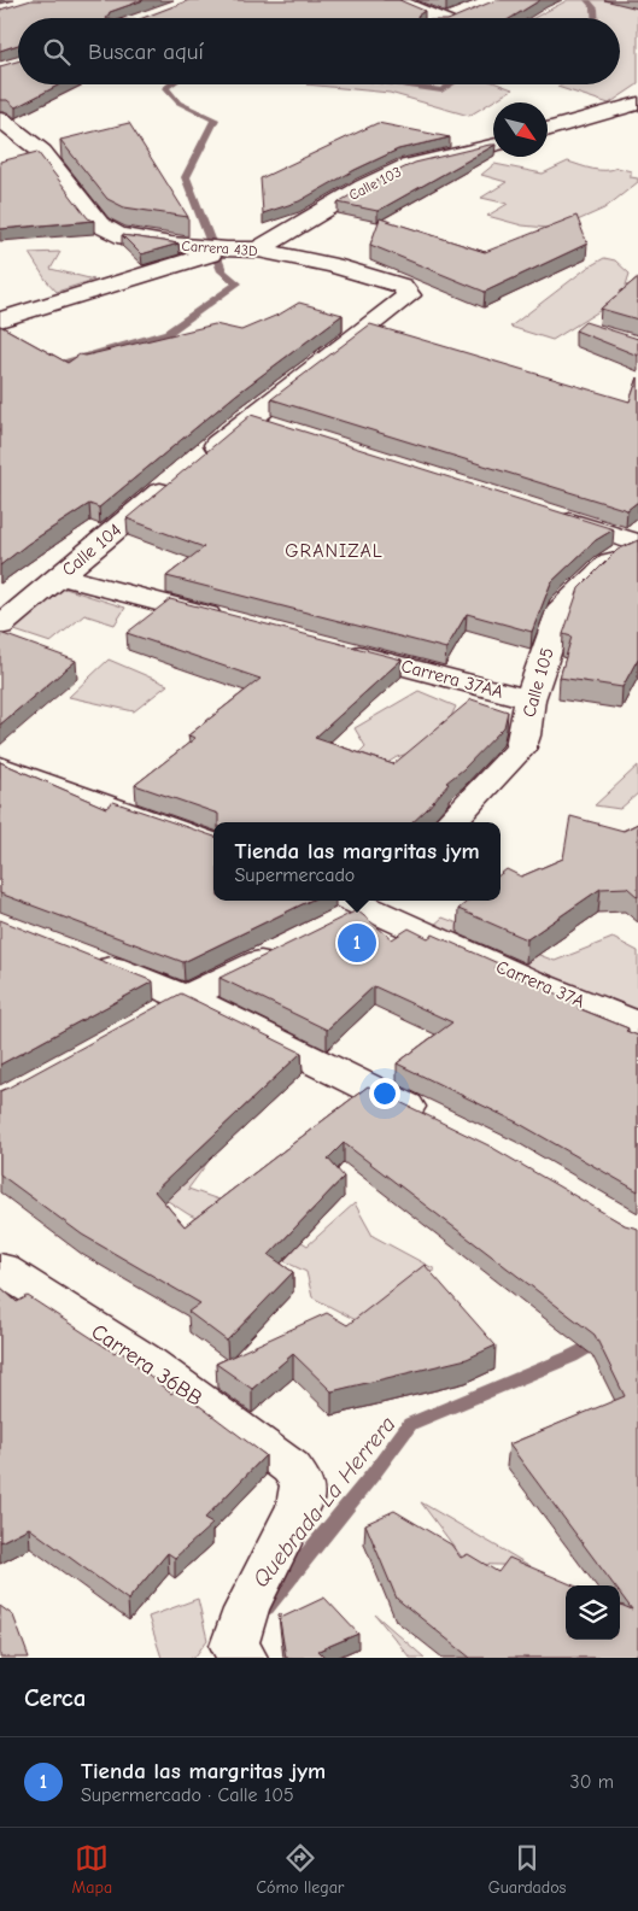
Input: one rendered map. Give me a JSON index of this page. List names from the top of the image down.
{
  "streets": {
    "street": [
      "Calle 103",
      "Carrera 43D",
      "Calle 104",
      "Carrera 37AA",
      "Calle 105",
      "Carrera 37A",
      "Carrera 36BB"
    ]
  },
  "crossings": [
    ["Calle 103", "Carrera 43D"],
    ["Carrera 43D", "Calle 104"],
    ["Carrera 37AA", "Calle 105"]
  ],
  "districts": ["GRANIZAL"],
  "water": ["Quebrada La Herrera"],
  "north": "bottom right",
  "page": {
    "search": "Buscar aquí",
    "popup": ["Tienda las margritas jym", "Supermercado"],
    "pins": "1",
    "heading": "Cerca",
    "list": [
      {
        "mark": "1",
        "name": "Tienda las margritas jym",
        "note": "Supermercado · Calle 105",
        "value": "30 m"
      }
    ],
    "nav": ["Mapa", "Cómo llegar", "Guardados"]
  }
}
